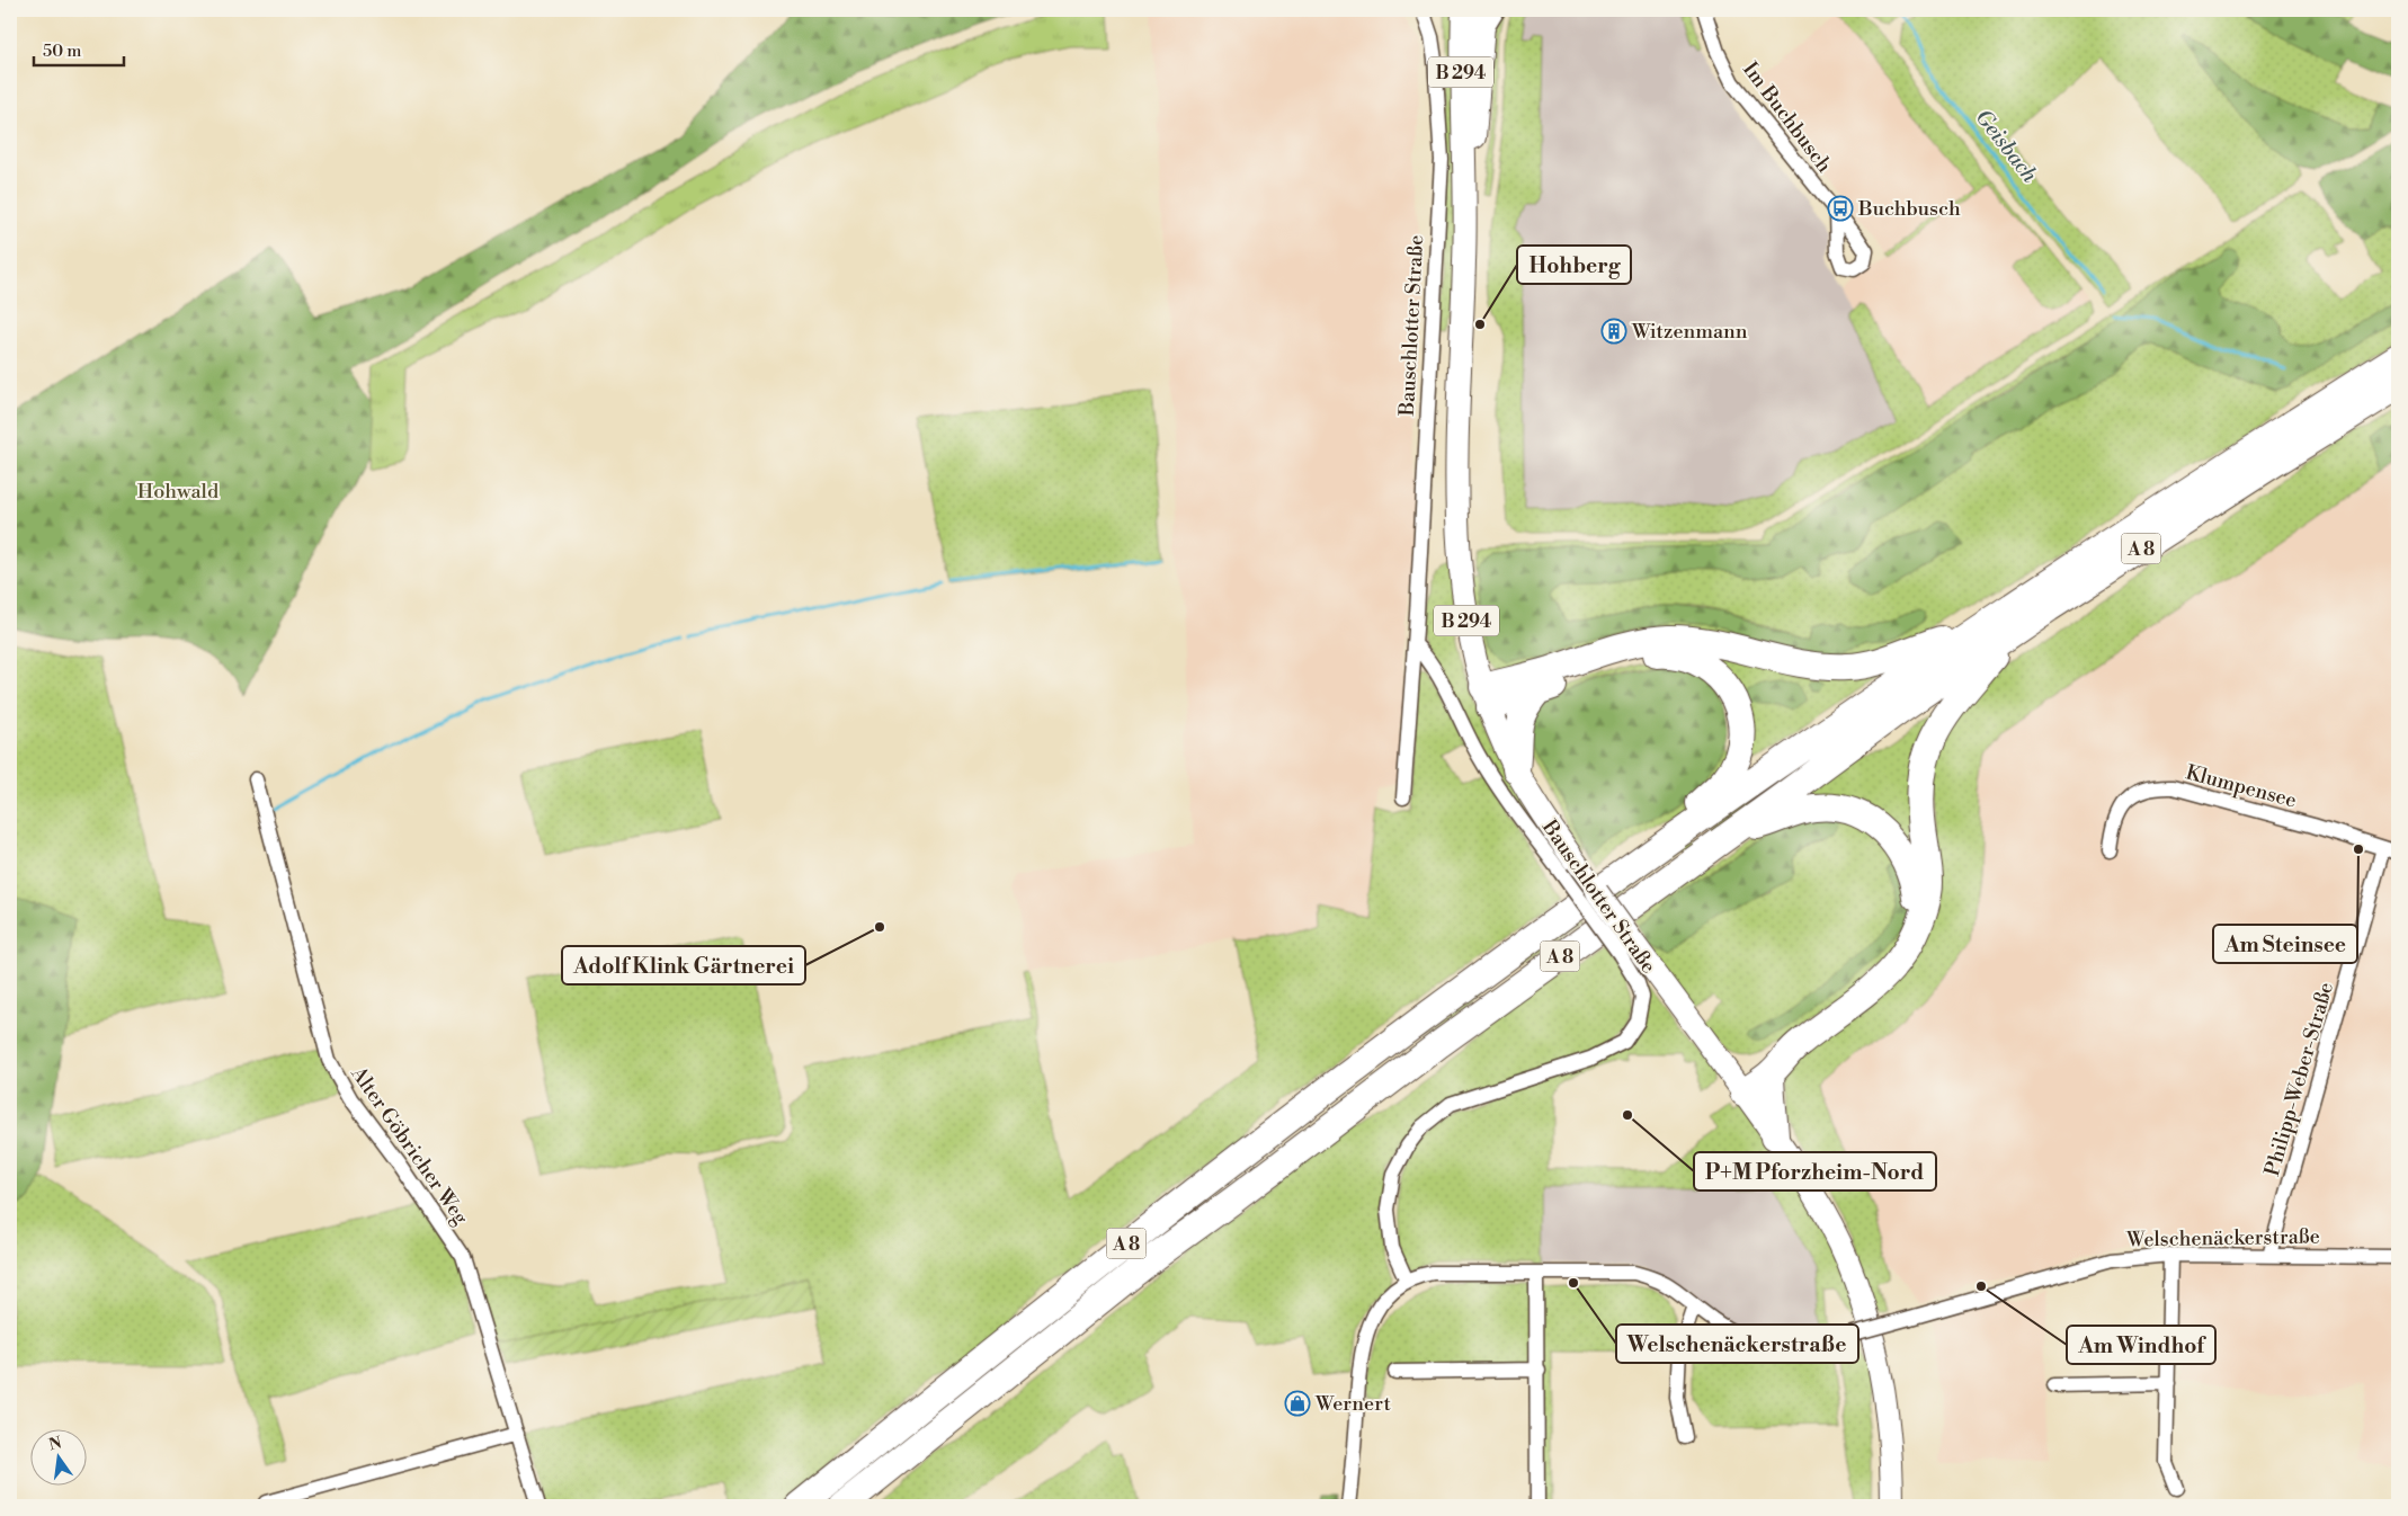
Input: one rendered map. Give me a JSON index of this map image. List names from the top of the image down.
{
  "streets": {
    "highway": ["A 8"],
    "main road": ["B 294"],
    "street": [
      "Im Buchbusch",
      "Bauschlotter Straße",
      "Klumpensee",
      "Philipp-Weber-Straße",
      "Alter Göbricher Weg",
      "Welschenäckerstraße"
    ]
  },
  "crossings": [
    ["B 294", "Bauschlotter Straße"],
    ["Bauschlotter Straße", "Welschenäckerstraße"],
    ["Klumpensee", "Philipp-Weber-Straße"],
    ["Philipp-Weber-Straße", "Welschenäckerstraße"]
  ],
  "water": ["Geisbach"],
  "parks": ["Hohwald"],
  "places": {
    "bus stop": ["Buchbusch"],
    "other": [
      "Hohberg",
      "Am Steinsee",
      "Adolf Klink Gärtnerei",
      "P+M Pforzheim-Nord",
      "Welschenäckerstraße",
      "Am Windhof"
    ],
    "building": ["Witzenmann"],
    "shop": ["Wernert"]
  },
  "scale_bar": "50 m",
  "north": "top"
}
